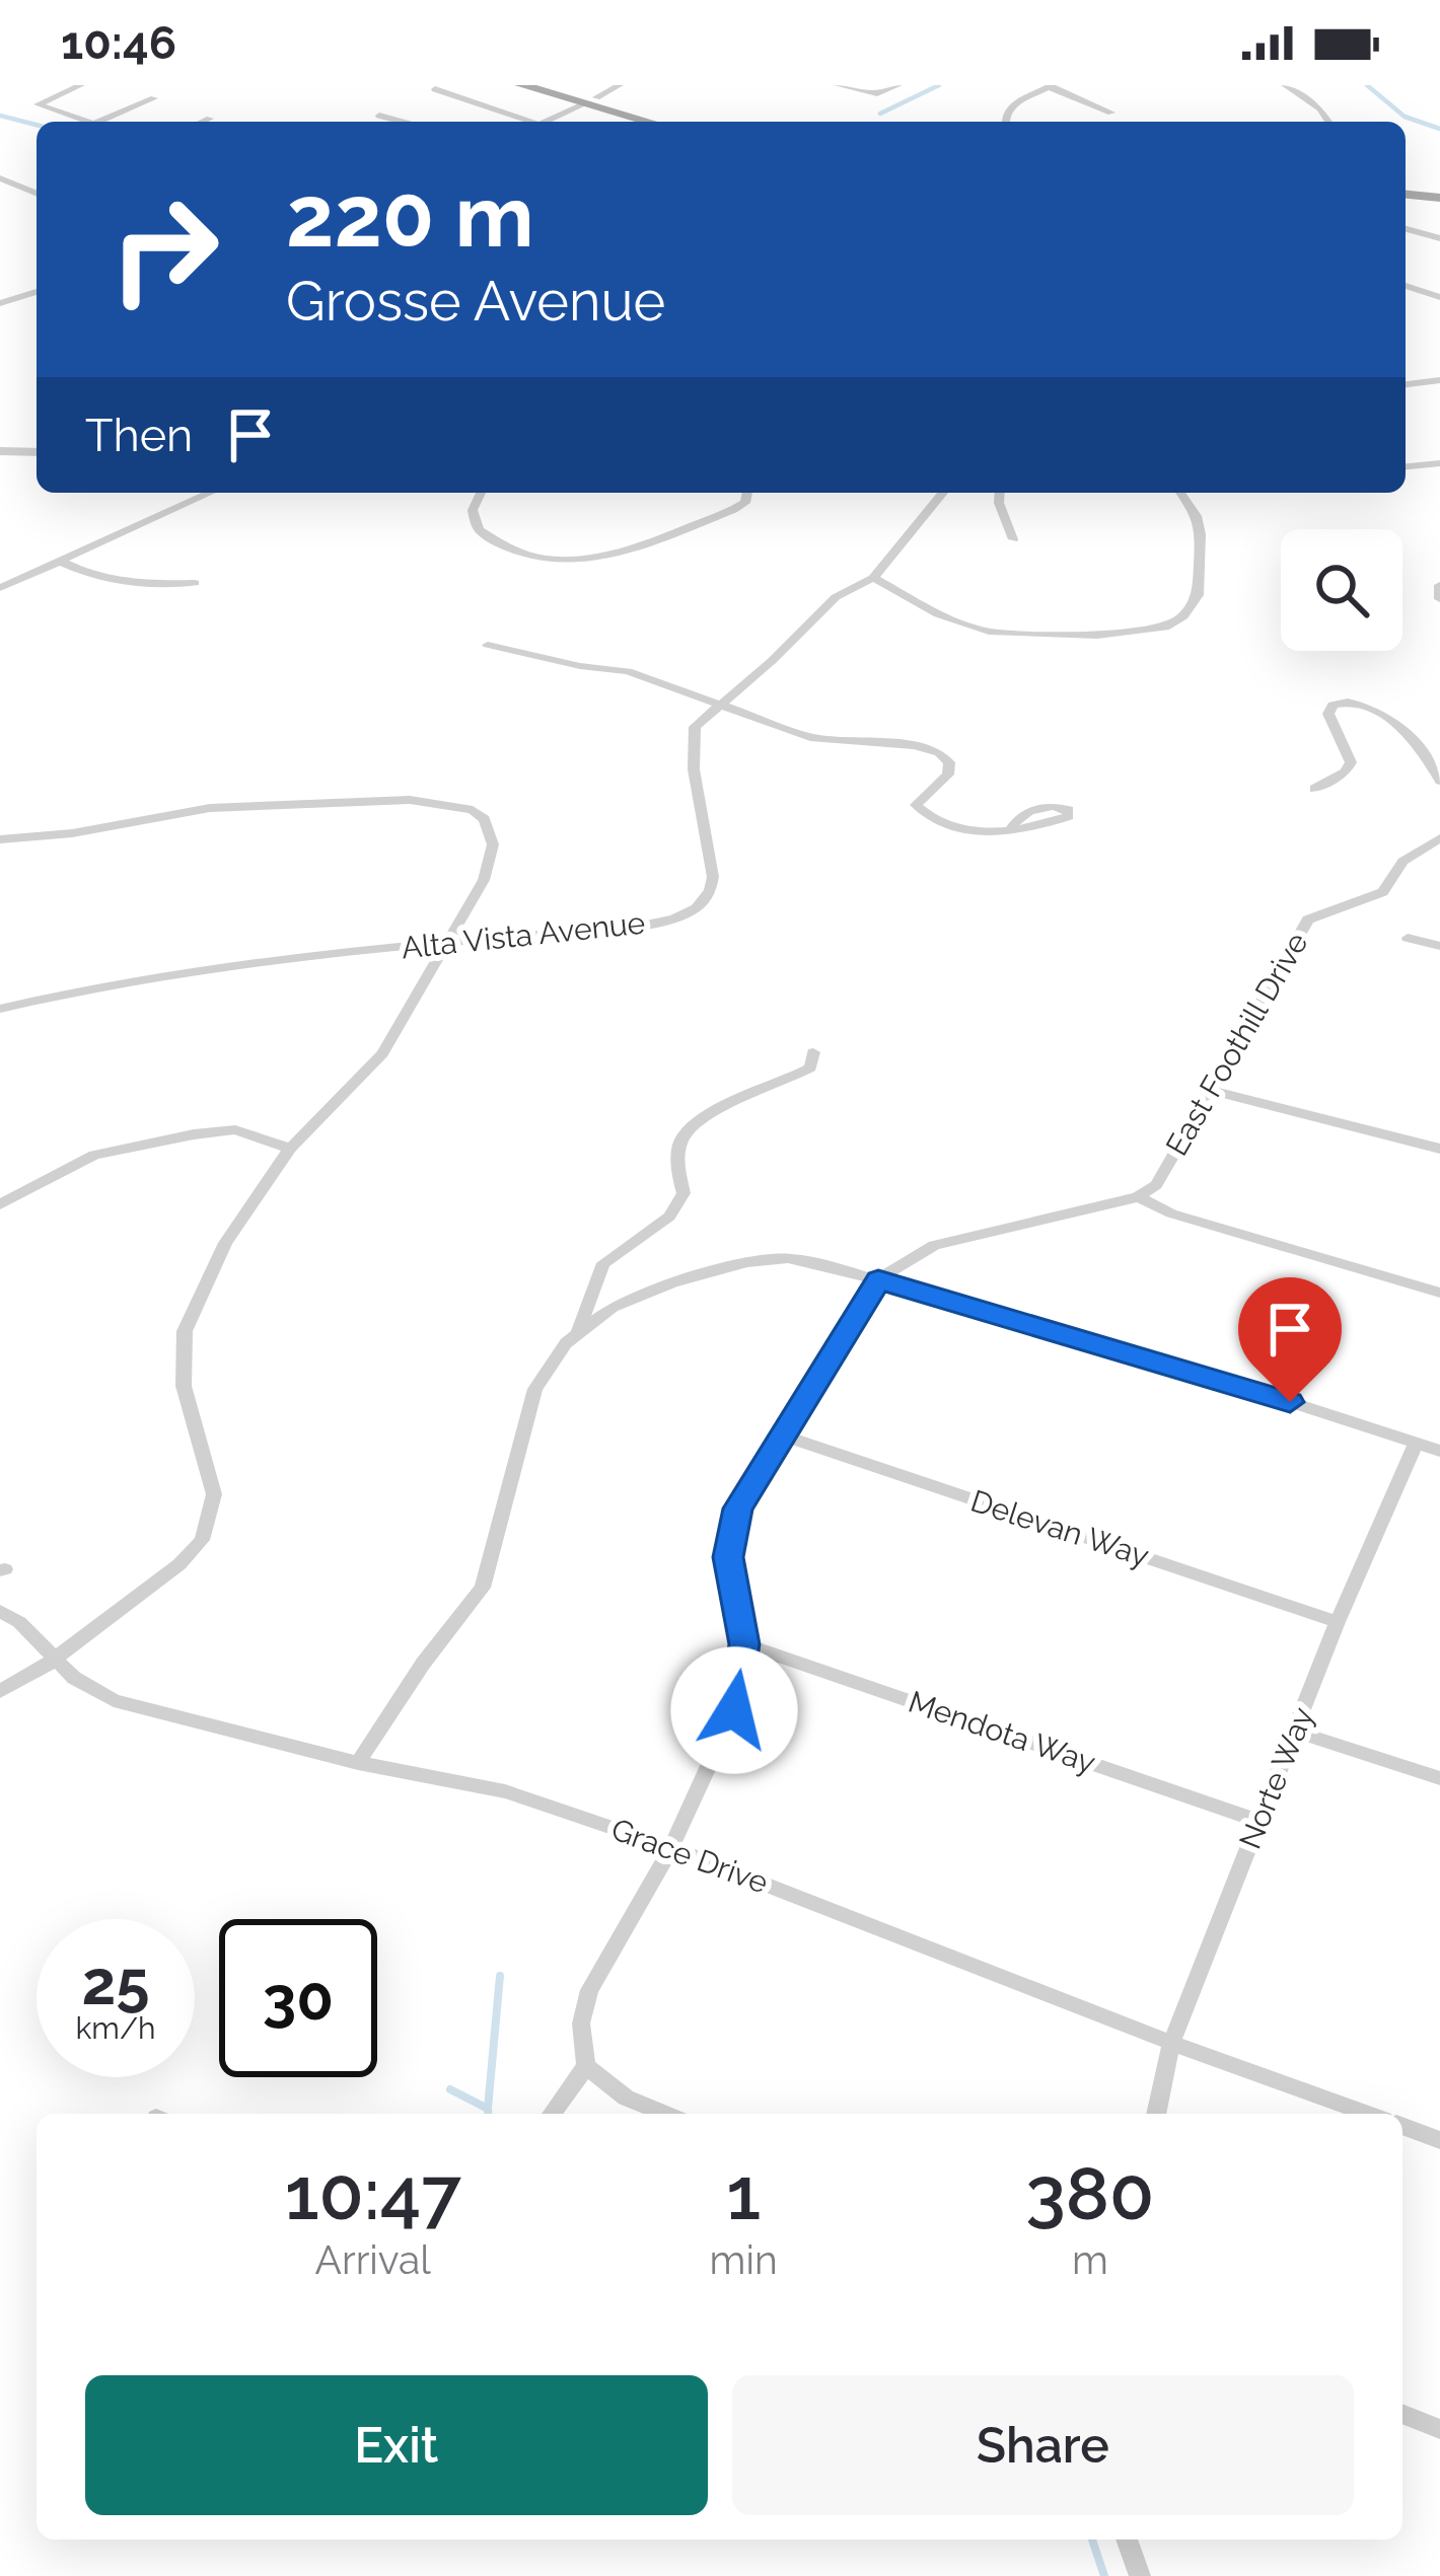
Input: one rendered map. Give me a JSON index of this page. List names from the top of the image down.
{
  "streets": {
    "street": [
      "Alta Vista Avenue",
      "East Foothill Drive",
      "Delevan Way",
      "Mendota Way",
      "Norte Way",
      "Grace Drive"
    ]
  },
  "crossings": [
    ["Delevan Way", "Norte Way"],
    ["Mendota Way", "Norte Way"],
    ["Norte Way", "Grace Drive"]
  ],
  "page": {
    "status": "10:46",
    "turn": ["220 m", "Grosse Avenue"],
    "then": "Then",
    "speed": "25 km/h",
    "limit": "30",
    "eta": [
      "10:47",
      "Arrival",
      "1",
      "min",
      "380",
      "m"
    ],
    "buttons": ["Exit", "Share"]
  }
}
